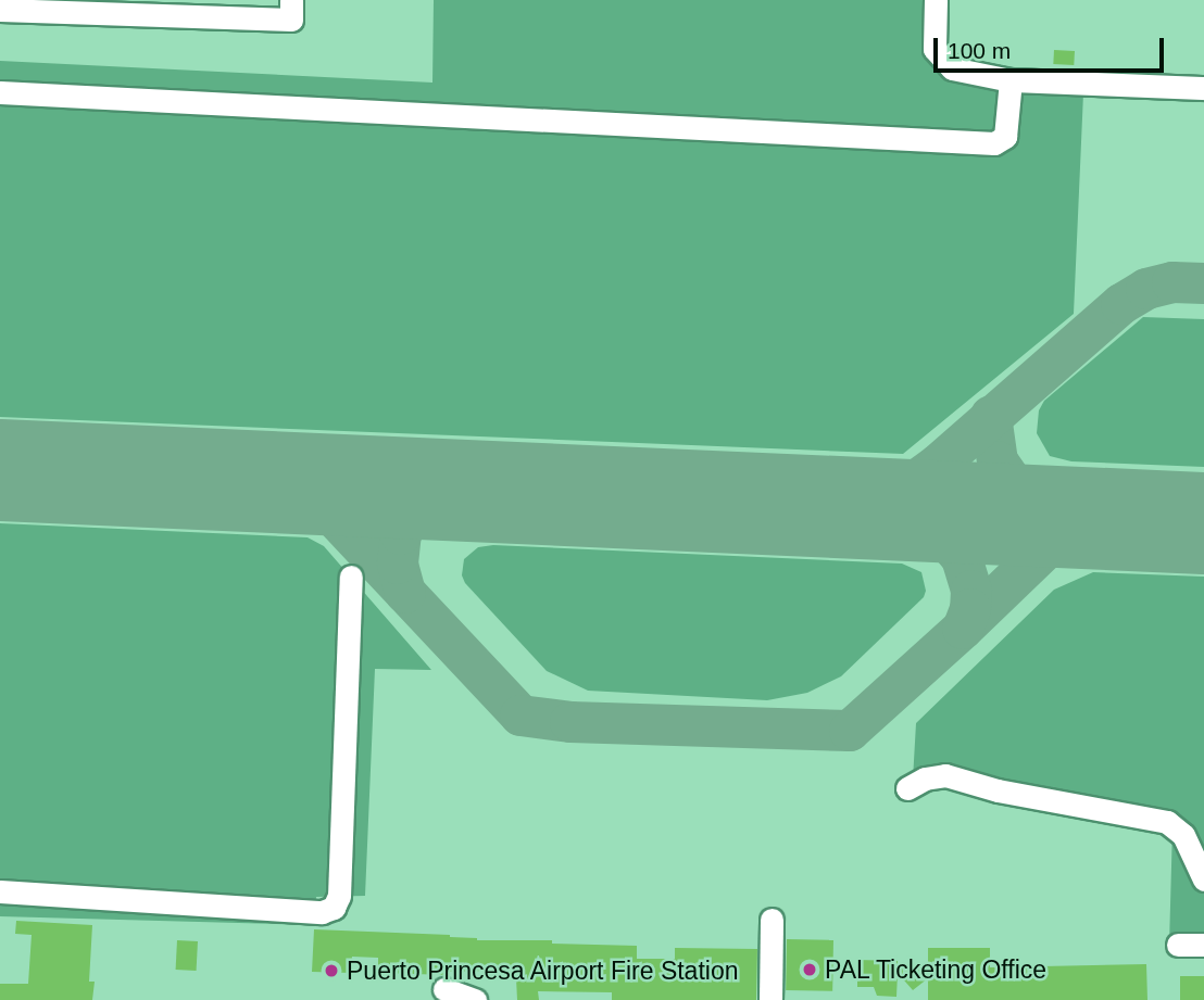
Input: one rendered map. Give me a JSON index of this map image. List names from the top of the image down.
{
  "places": ["PAL Ticketing Office", "Puerto Princesa Airport Fire Station"],
  "scale_bar": "100 m"
}
